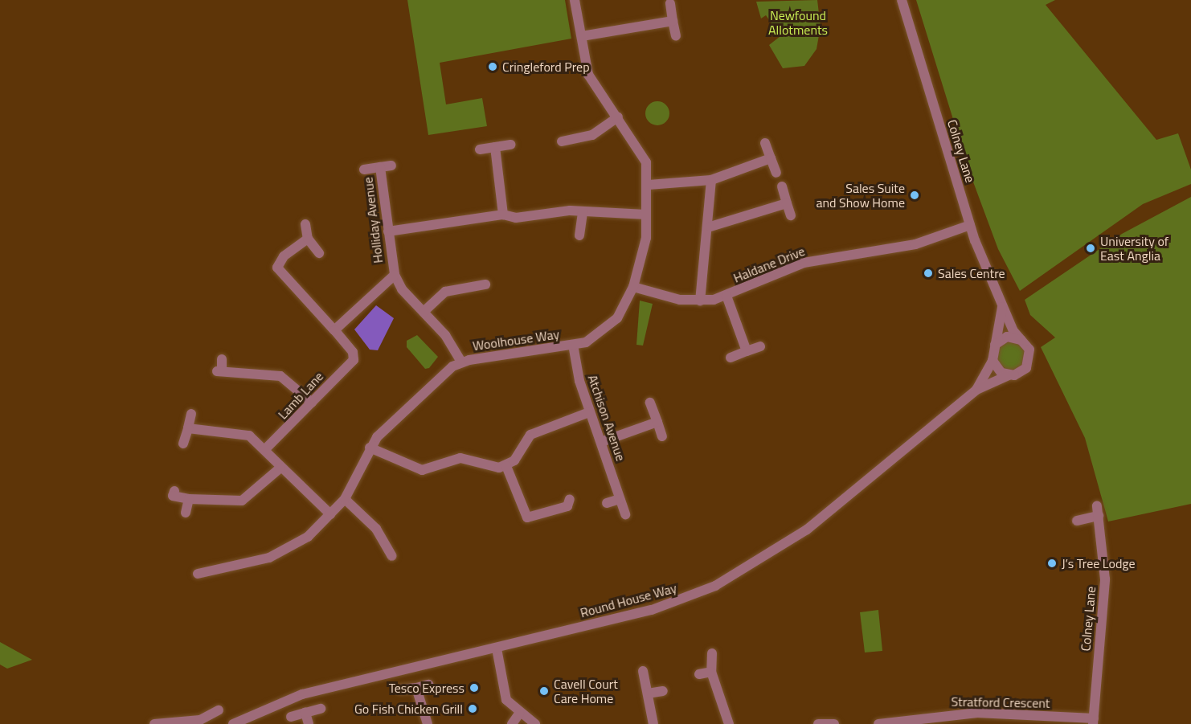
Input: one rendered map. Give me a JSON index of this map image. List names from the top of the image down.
{
  "streets": {
    "street": [
      "Colney Lane",
      "Holliday Avenue",
      "Haldane Drive",
      "Woolhouse Way",
      "Lamb Lane",
      "Atchison Avenue",
      "Round House Way",
      "Stratford Crescent"
    ]
  },
  "crossings": [
    ["Colney Lane", "Haldane Drive"],
    ["Colney Lane", "Round House Way"],
    ["Colney Lane", "Stratford Crescent"],
    ["Holliday Avenue", "Woolhouse Way"],
    ["Haldane Drive", "Woolhouse Way"],
    ["Woolhouse Way", "Atchison Avenue"]
  ],
  "parks": ["Newfound Allotments"],
  "places": [
    "Cringleford Prep",
    "Sales Suite and Show Home",
    "University of East Anglia",
    "Sales Centre",
    "J’s Tree Lodge",
    "Tesco Express",
    "Cavell Court Care Home",
    "Go Fish Chicken Grill"
  ]
}
